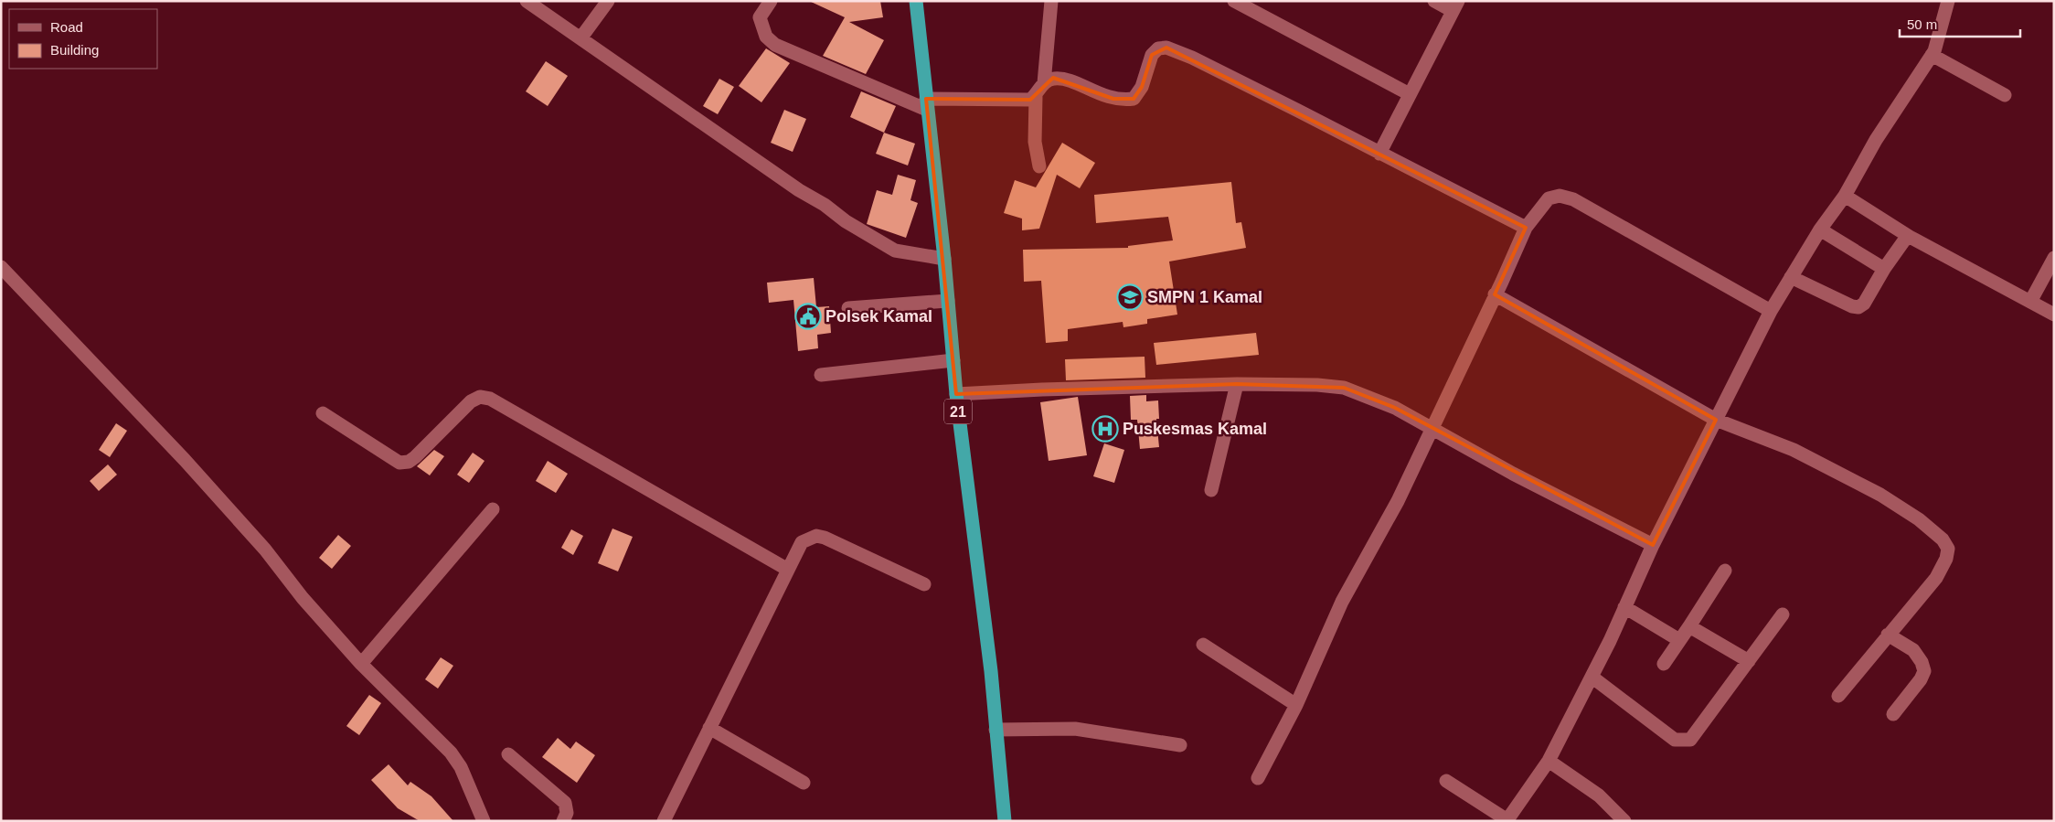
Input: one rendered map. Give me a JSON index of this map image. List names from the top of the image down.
{
  "streets": {
    "highway": ["21"]
  },
  "places": {
    "school or university": ["SMPN 1 Kamal"],
    "public building": ["Polsek Kamal"],
    "hospital": ["Puskesmas Kamal"]
  },
  "legend": ["Road", "Building"],
  "scale_bar": "50 m"
}
